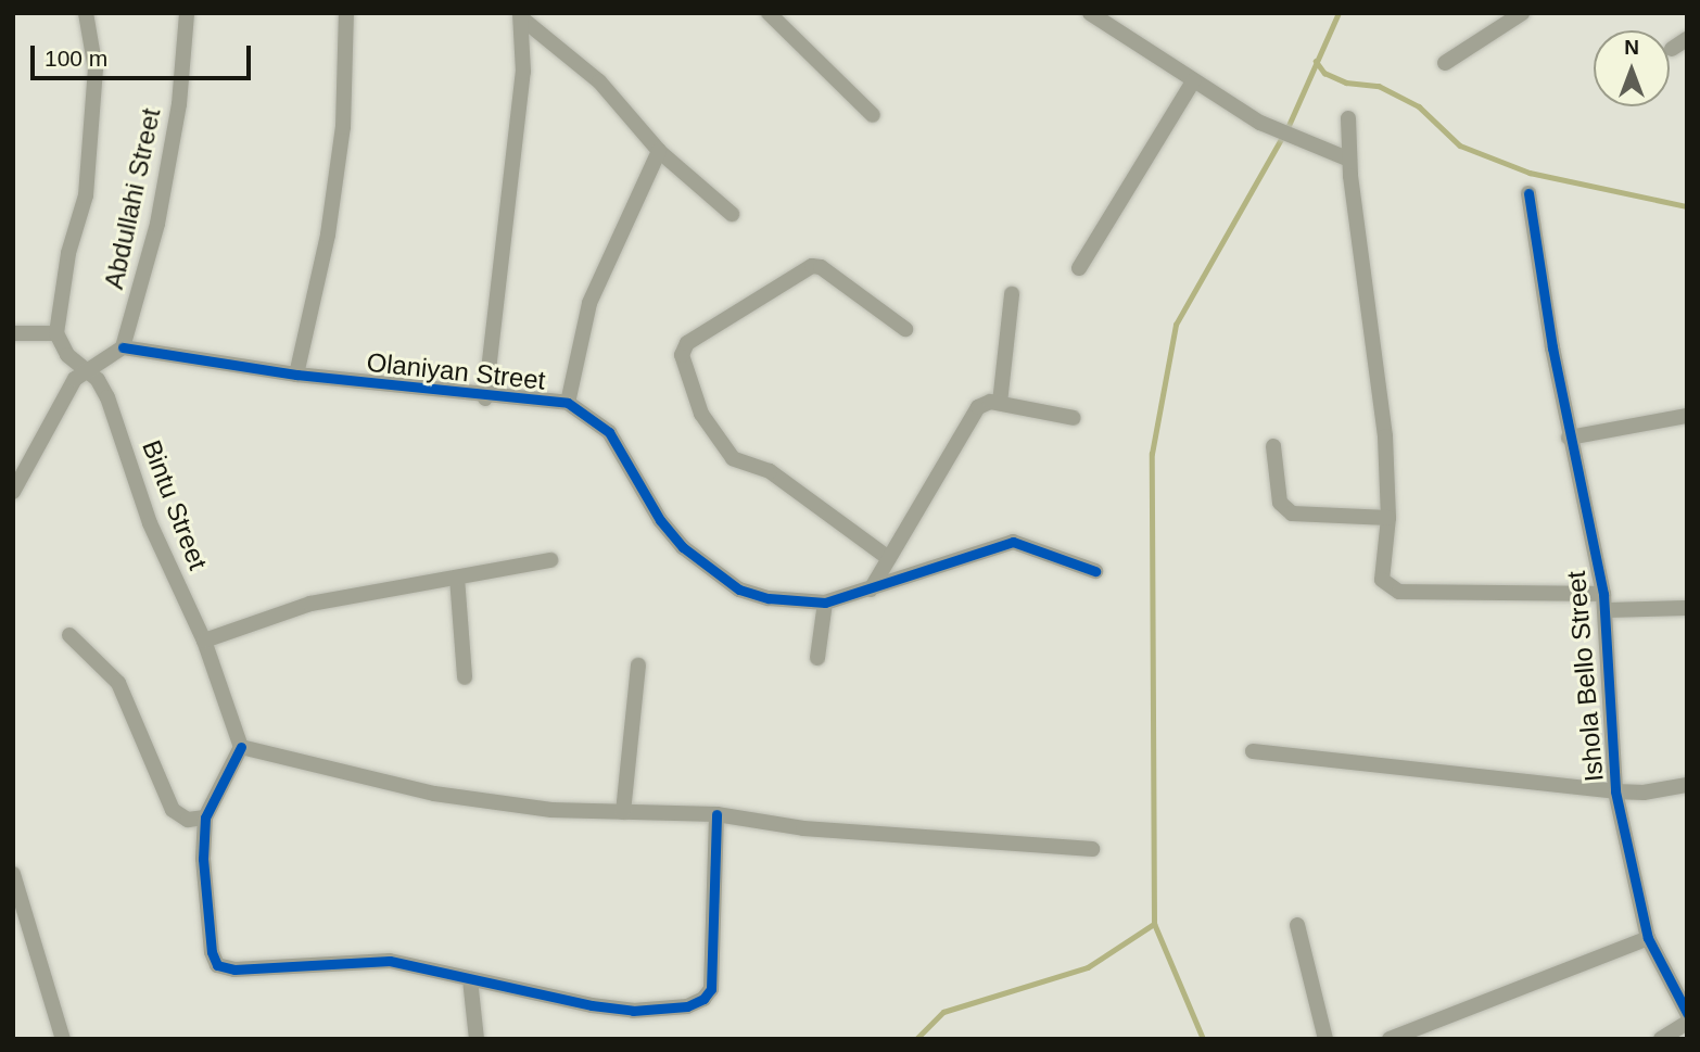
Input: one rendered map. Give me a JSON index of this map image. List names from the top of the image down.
{
  "streets": {
    "street": [
      "Abdullahi Street",
      "Olaniyan Street",
      "Bintu Street",
      "Ishola Bello Street"
    ]
  },
  "crossings": [
    ["Abdullahi Street", "Olaniyan Street"]
  ],
  "scale_bar": "100 m",
  "north": "top"
}
